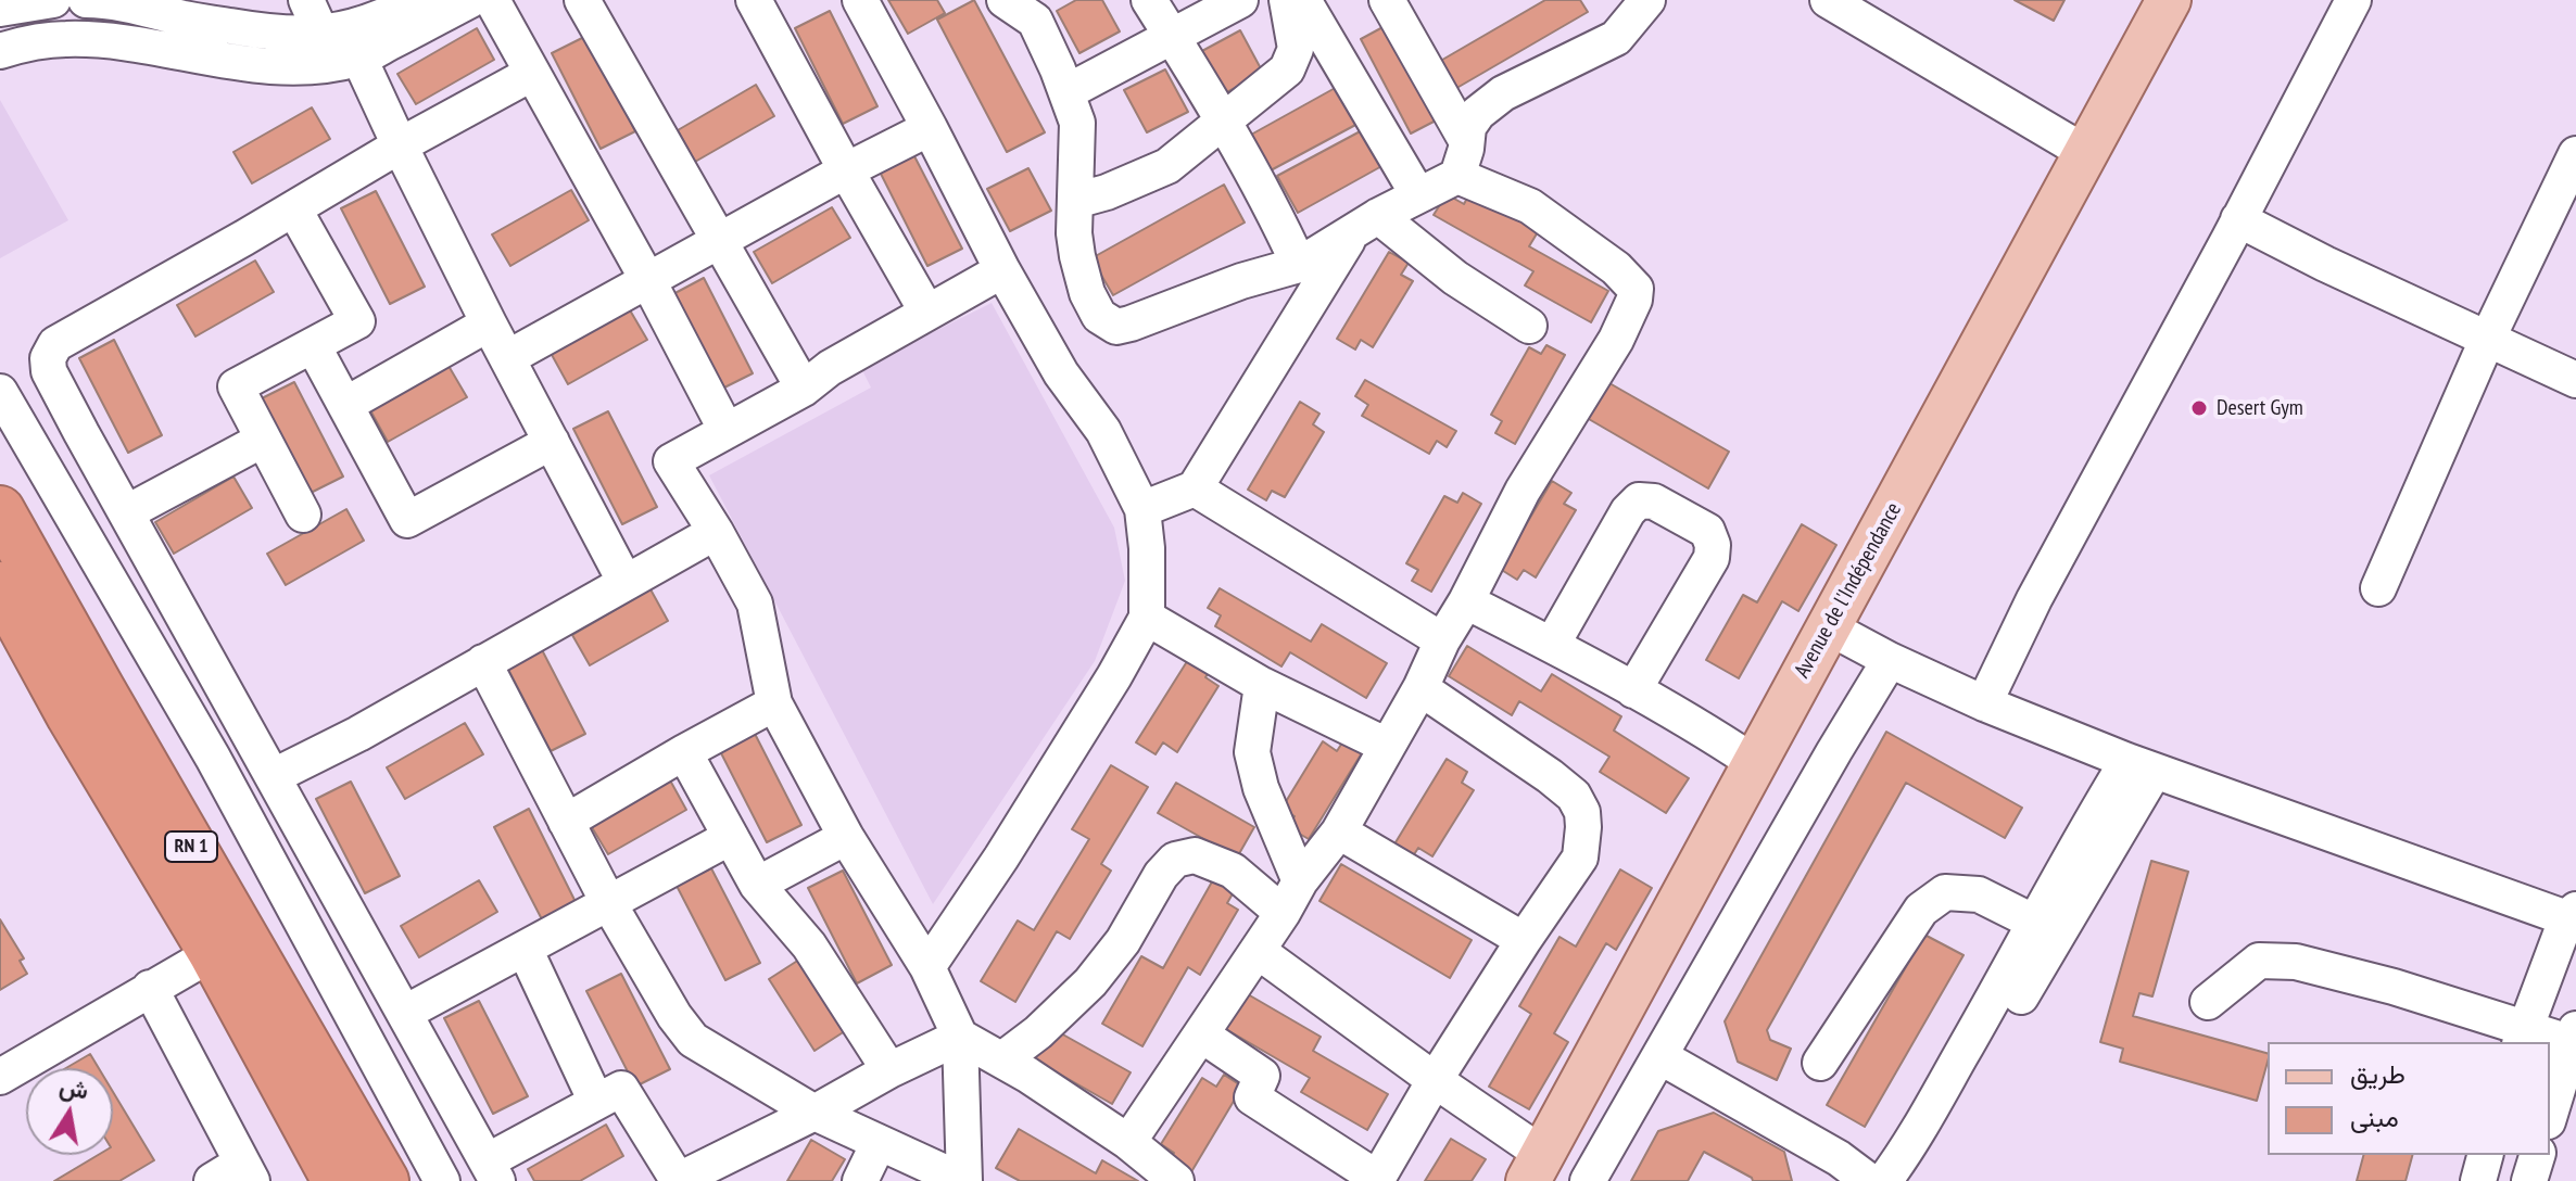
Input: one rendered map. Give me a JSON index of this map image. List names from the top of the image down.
{
  "streets": {
    "highway": ["RN 1"],
    "main road": ["Avenue de l'Indépendance"]
  },
  "places": ["Desert Gym"],
  "legend": ["طريق", "مبنى"],
  "north": "top"
}
